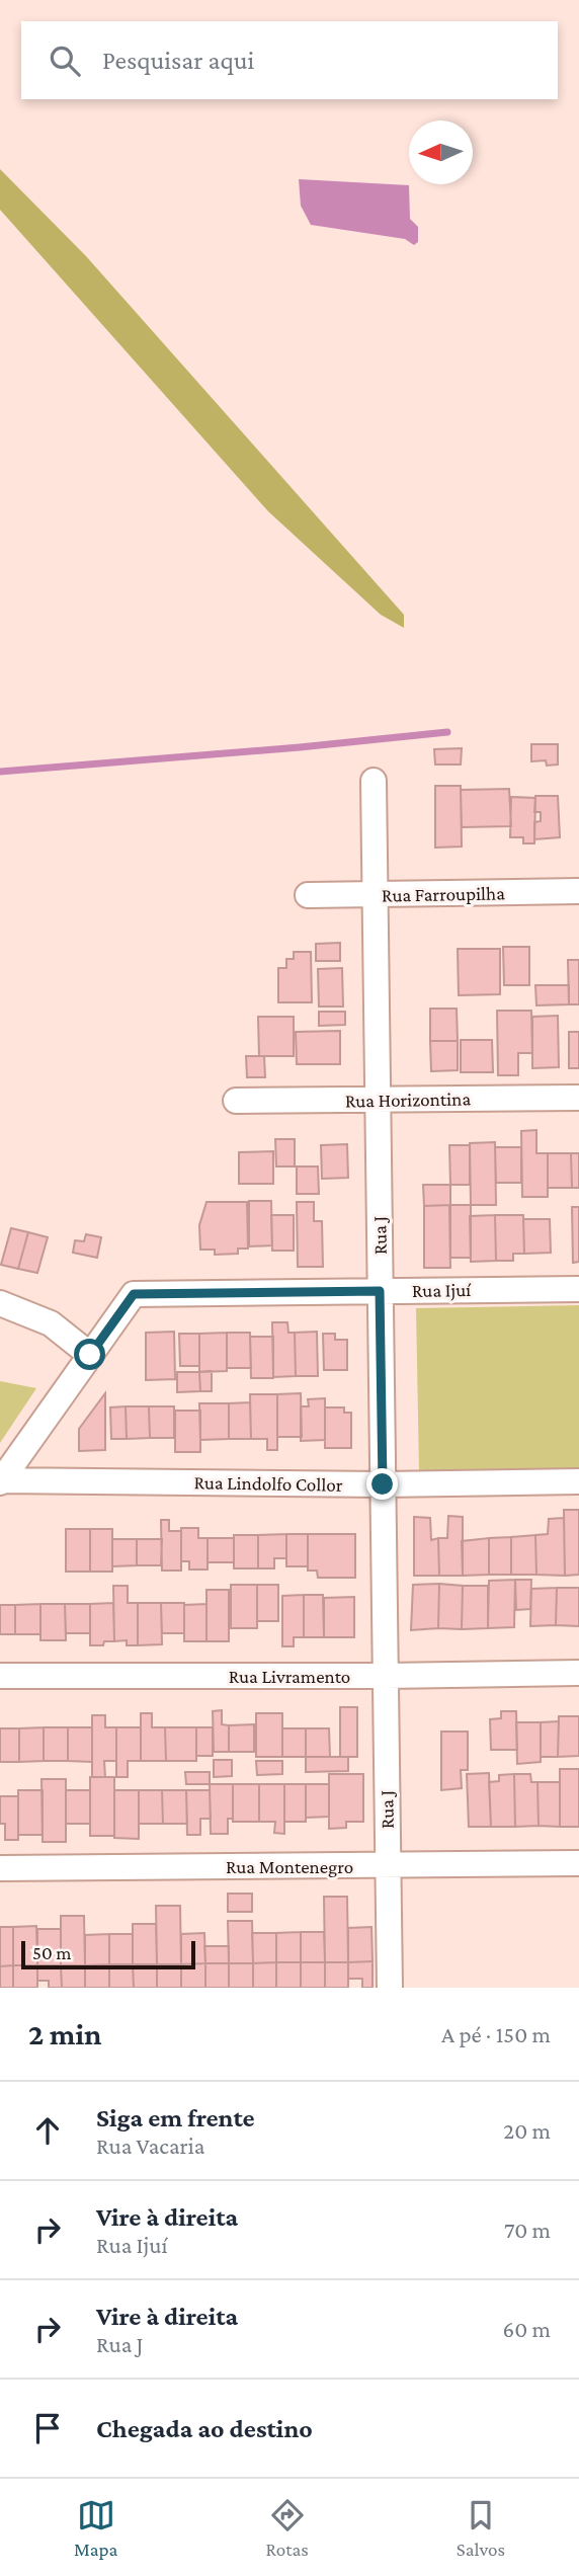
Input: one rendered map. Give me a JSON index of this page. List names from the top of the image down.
{
  "streets": {
    "street": [
      "Rua Farroupilha",
      "Rua Horizontina",
      "Rua J",
      "Rua Ijuí",
      "Rua Lindolfo Collor",
      "Rua Livramento",
      "Rua Montenegro"
    ]
  },
  "crossings": [
    ["Rua Farroupilha", "Rua J"],
    ["Rua Horizontina", "Rua J"],
    ["Rua J", "Rua Ijuí"],
    ["Rua J", "Rua Lindolfo Collor"],
    ["Rua J", "Rua Livramento"],
    ["Rua J", "Rua Montenegro"]
  ],
  "scale_bar": "50 m",
  "north": "left",
  "page": {
    "search": "Pesquisar aqui",
    "scale": "50 m",
    "heading": ["2 min", "A pé · 150 m"],
    "list": [
      ["Siga em frente", "Rua Vacaria", "20 m"],
      ["Vire à direita", "Rua Ijuí", "70 m"],
      ["Vire à direita", "Rua J", "60 m"],
      "Chegada ao destino"
    ],
    "nav": ["Mapa", "Rotas", "Salvos"]
  }
}
